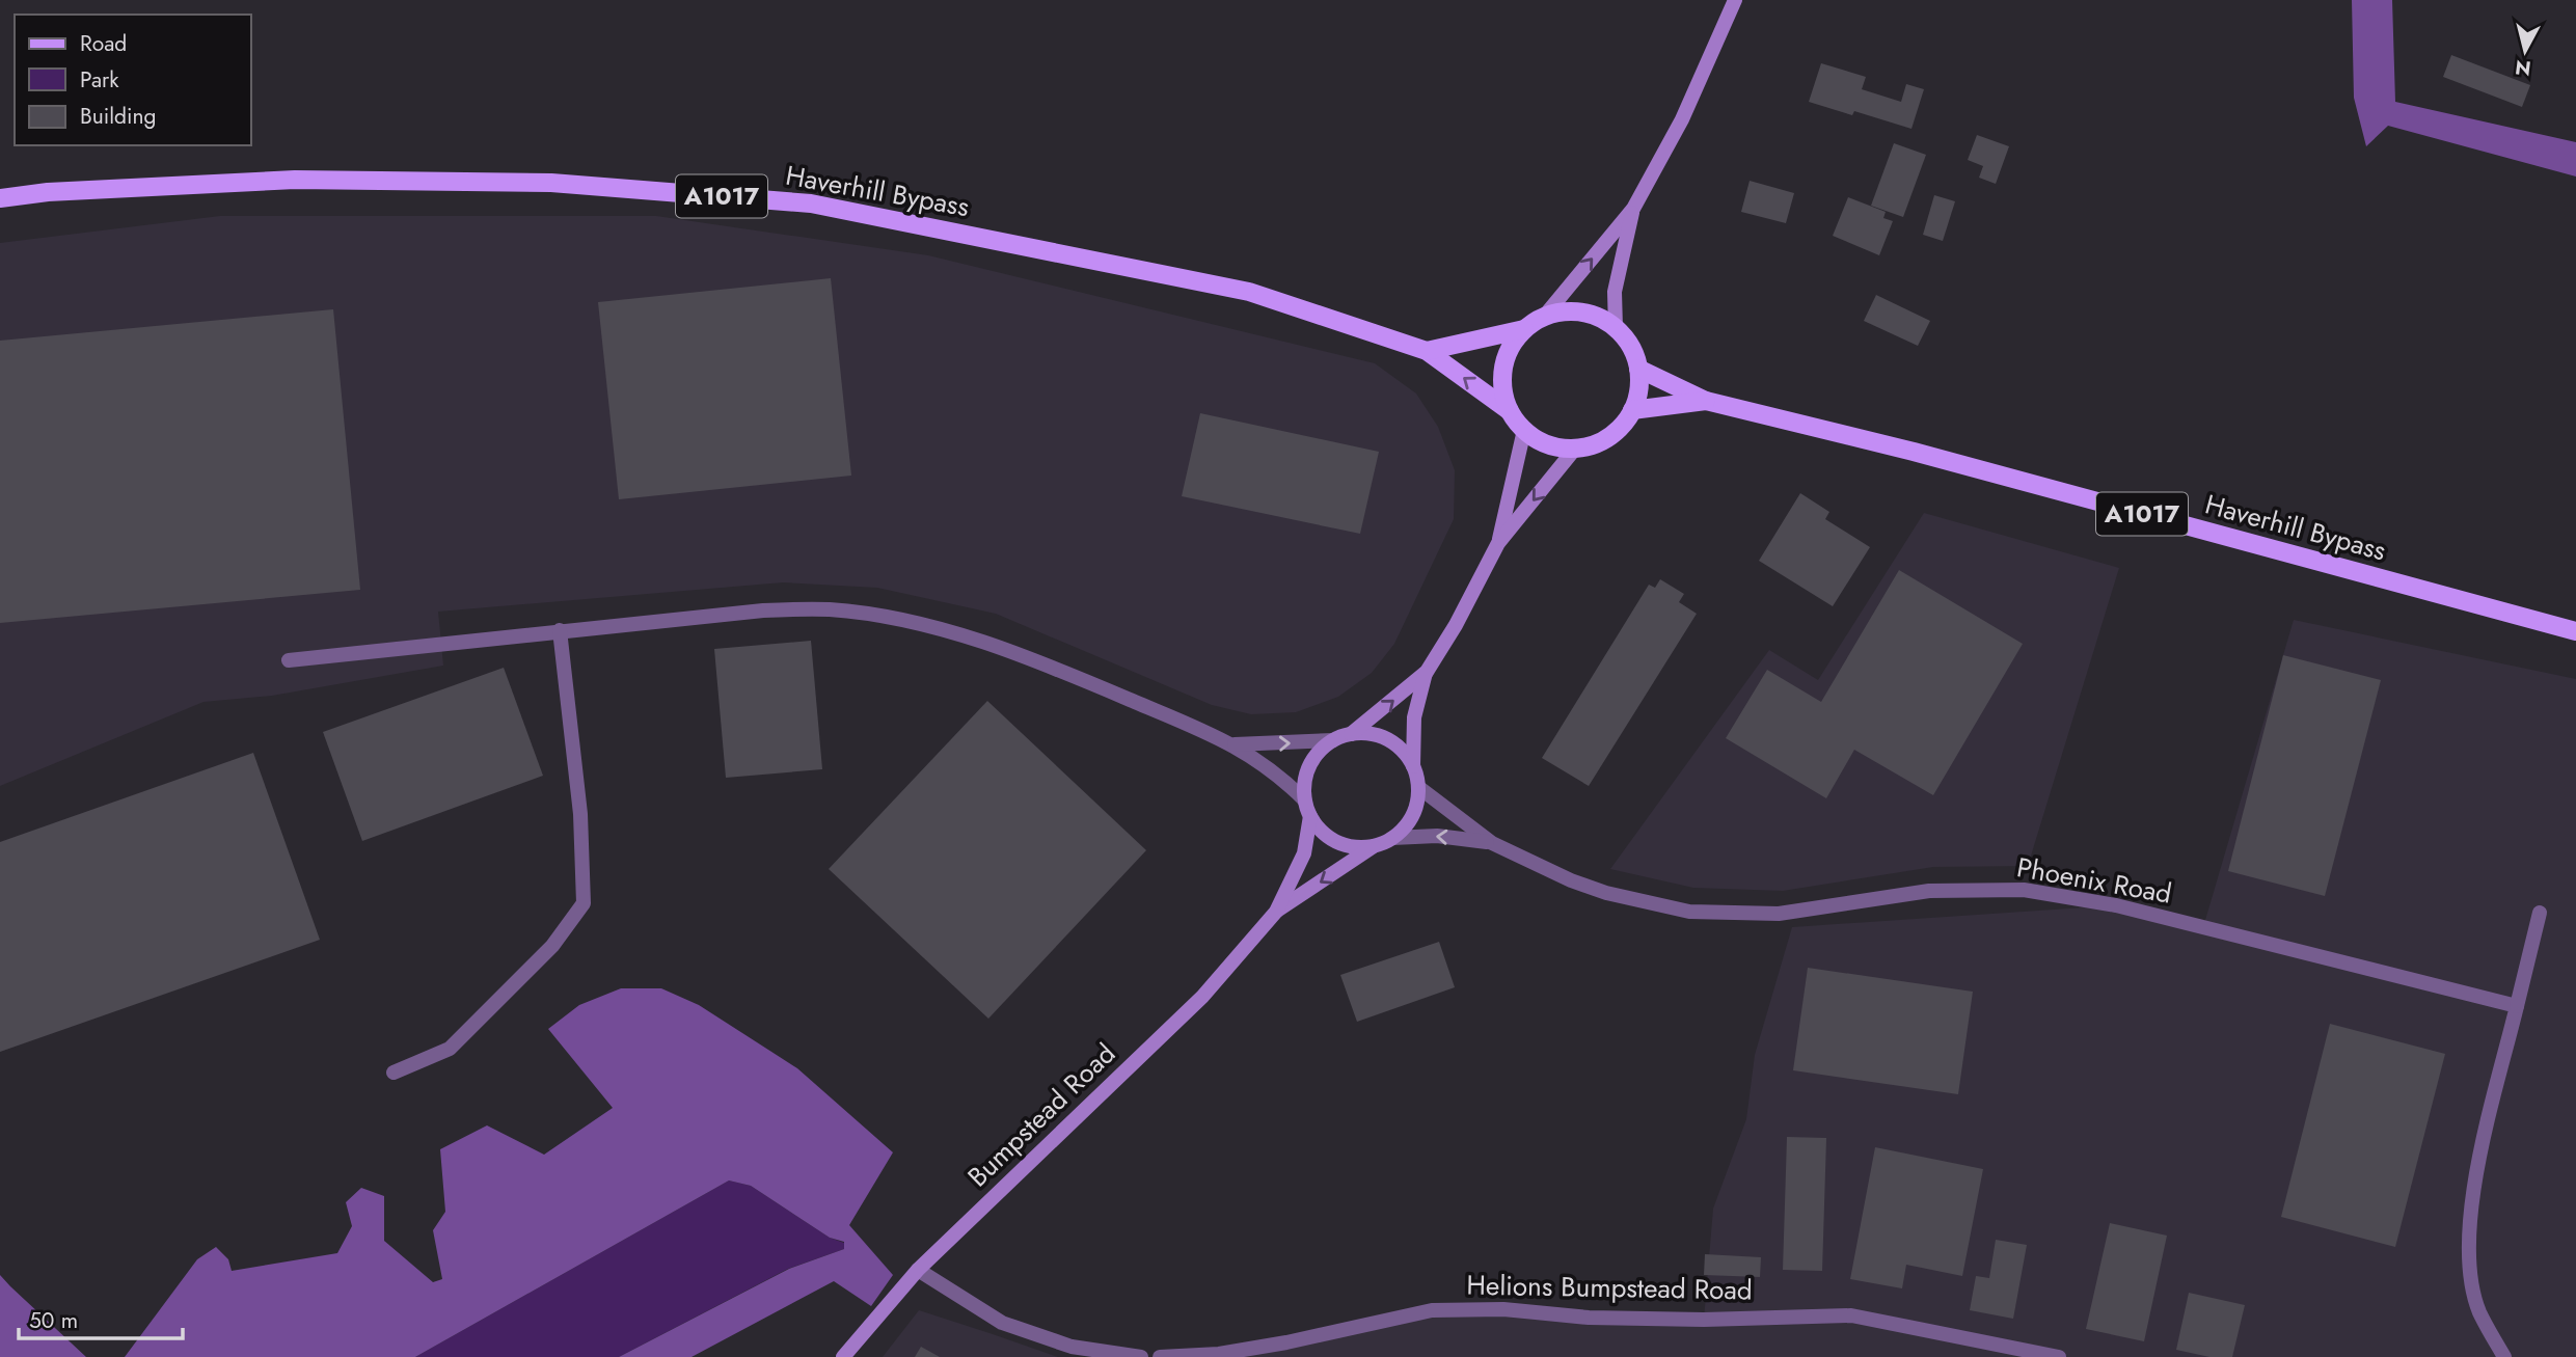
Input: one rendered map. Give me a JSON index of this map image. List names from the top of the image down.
{
  "streets": {
    "main road": ["Haverhill Bypass", "A1017", "Bumpstead Road"],
    "street": ["Phoenix Road", "Helions Bumpstead Road"]
  },
  "crossings": [
    ["Phoenix Road", "Bumpstead Road"]
  ],
  "legend": ["Road", "Park", "Building"],
  "scale_bar": "50 m",
  "north": "bottom"
}
